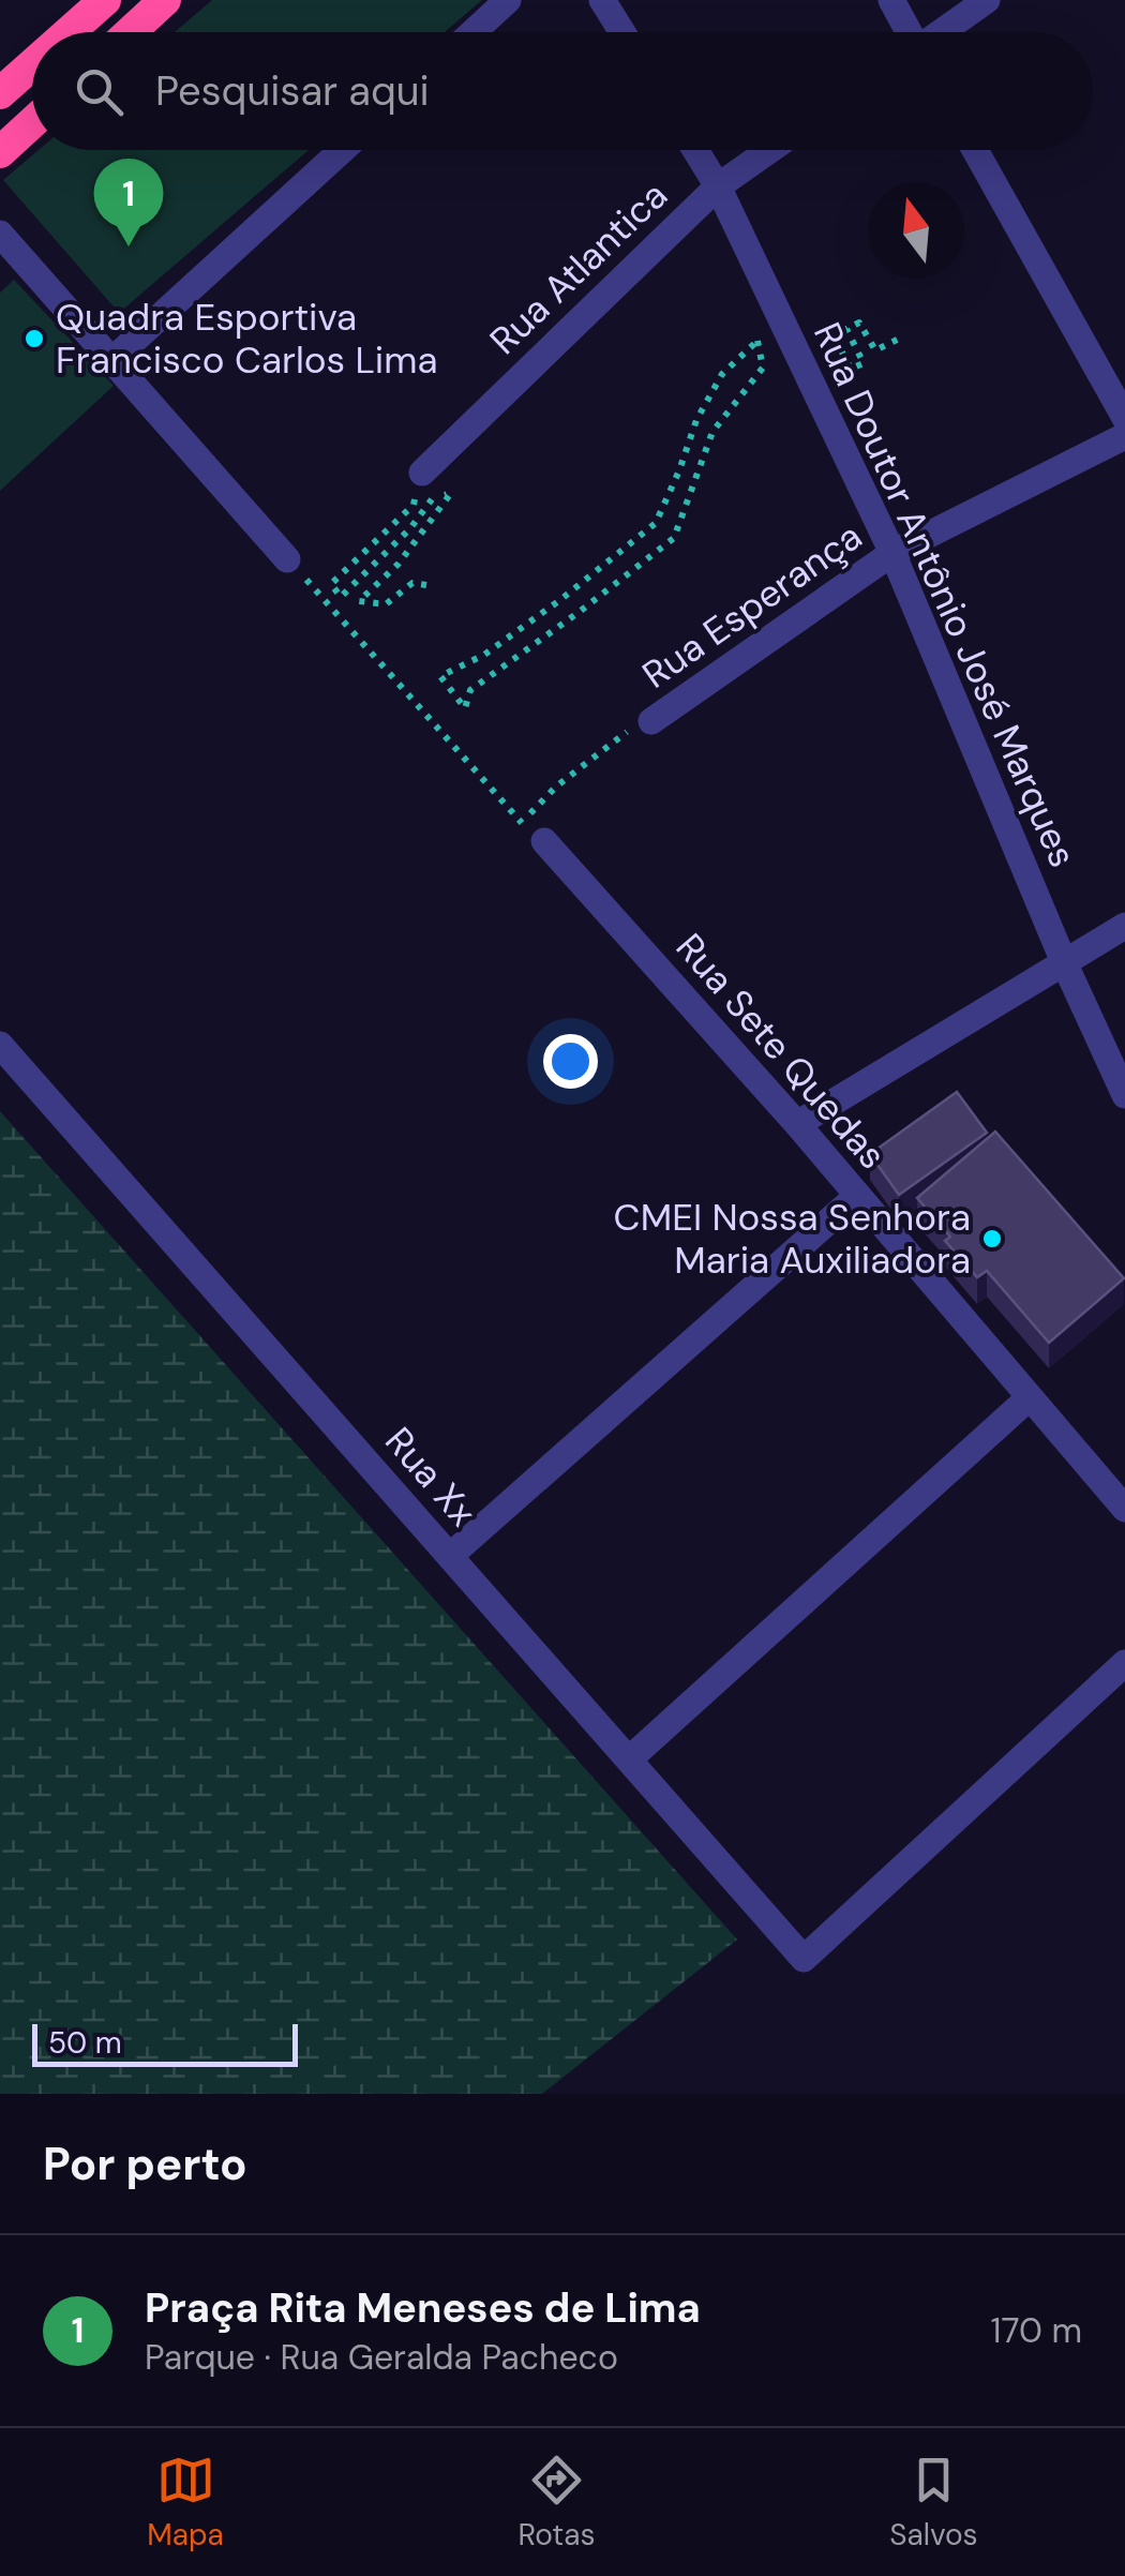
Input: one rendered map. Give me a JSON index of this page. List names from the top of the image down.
{
  "streets": {
    "street": [
      "Rua Atlantica",
      "Rua Doutor Antônio José Marques",
      "Rua Esperança",
      "Rua Sete Quedas",
      "Rua Xx"
    ]
  },
  "crossings": [
    ["Rua Atlantica", "Rua Doutor Antônio José Marques"],
    ["Rua Doutor Antônio José Marques", "Rua Esperança"]
  ],
  "places": ["Quadra Esportiva Francisco Carlos Lima", "CMEI Nossa Senhora Maria Auxiliadora"],
  "scale_bar": "50 m",
  "north": "top",
  "page": {
    "search": "Pesquisar aqui",
    "pins": "1",
    "scale": "50 m",
    "heading": "Por perto",
    "list": [
      {
        "mark": "1",
        "name": "Praça Rita Meneses de Lima",
        "note": "Parque · Rua Geralda Pacheco",
        "value": "170 m"
      }
    ],
    "nav": ["Mapa", "Rotas", "Salvos"]
  }
}
